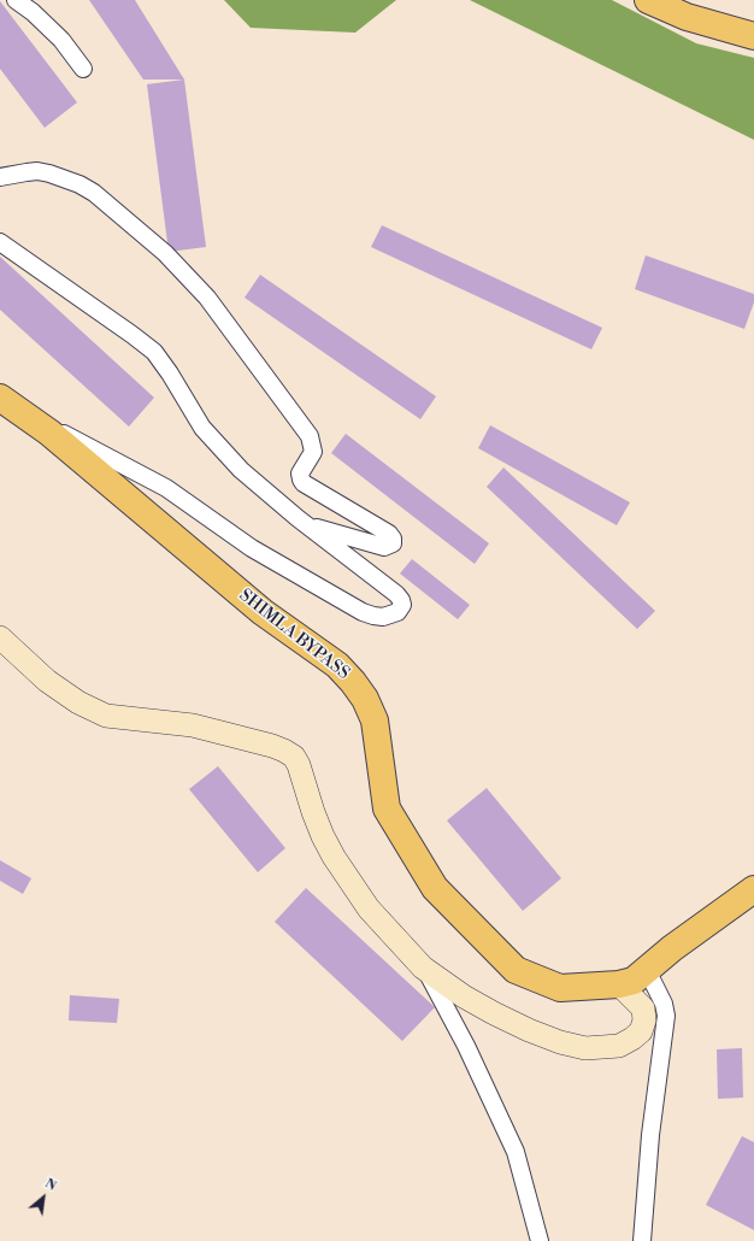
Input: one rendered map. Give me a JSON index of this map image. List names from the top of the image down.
{
  "streets": {
    "highway": ["SHIMLA BYPASS"]
  },
  "north": "top right"
}
